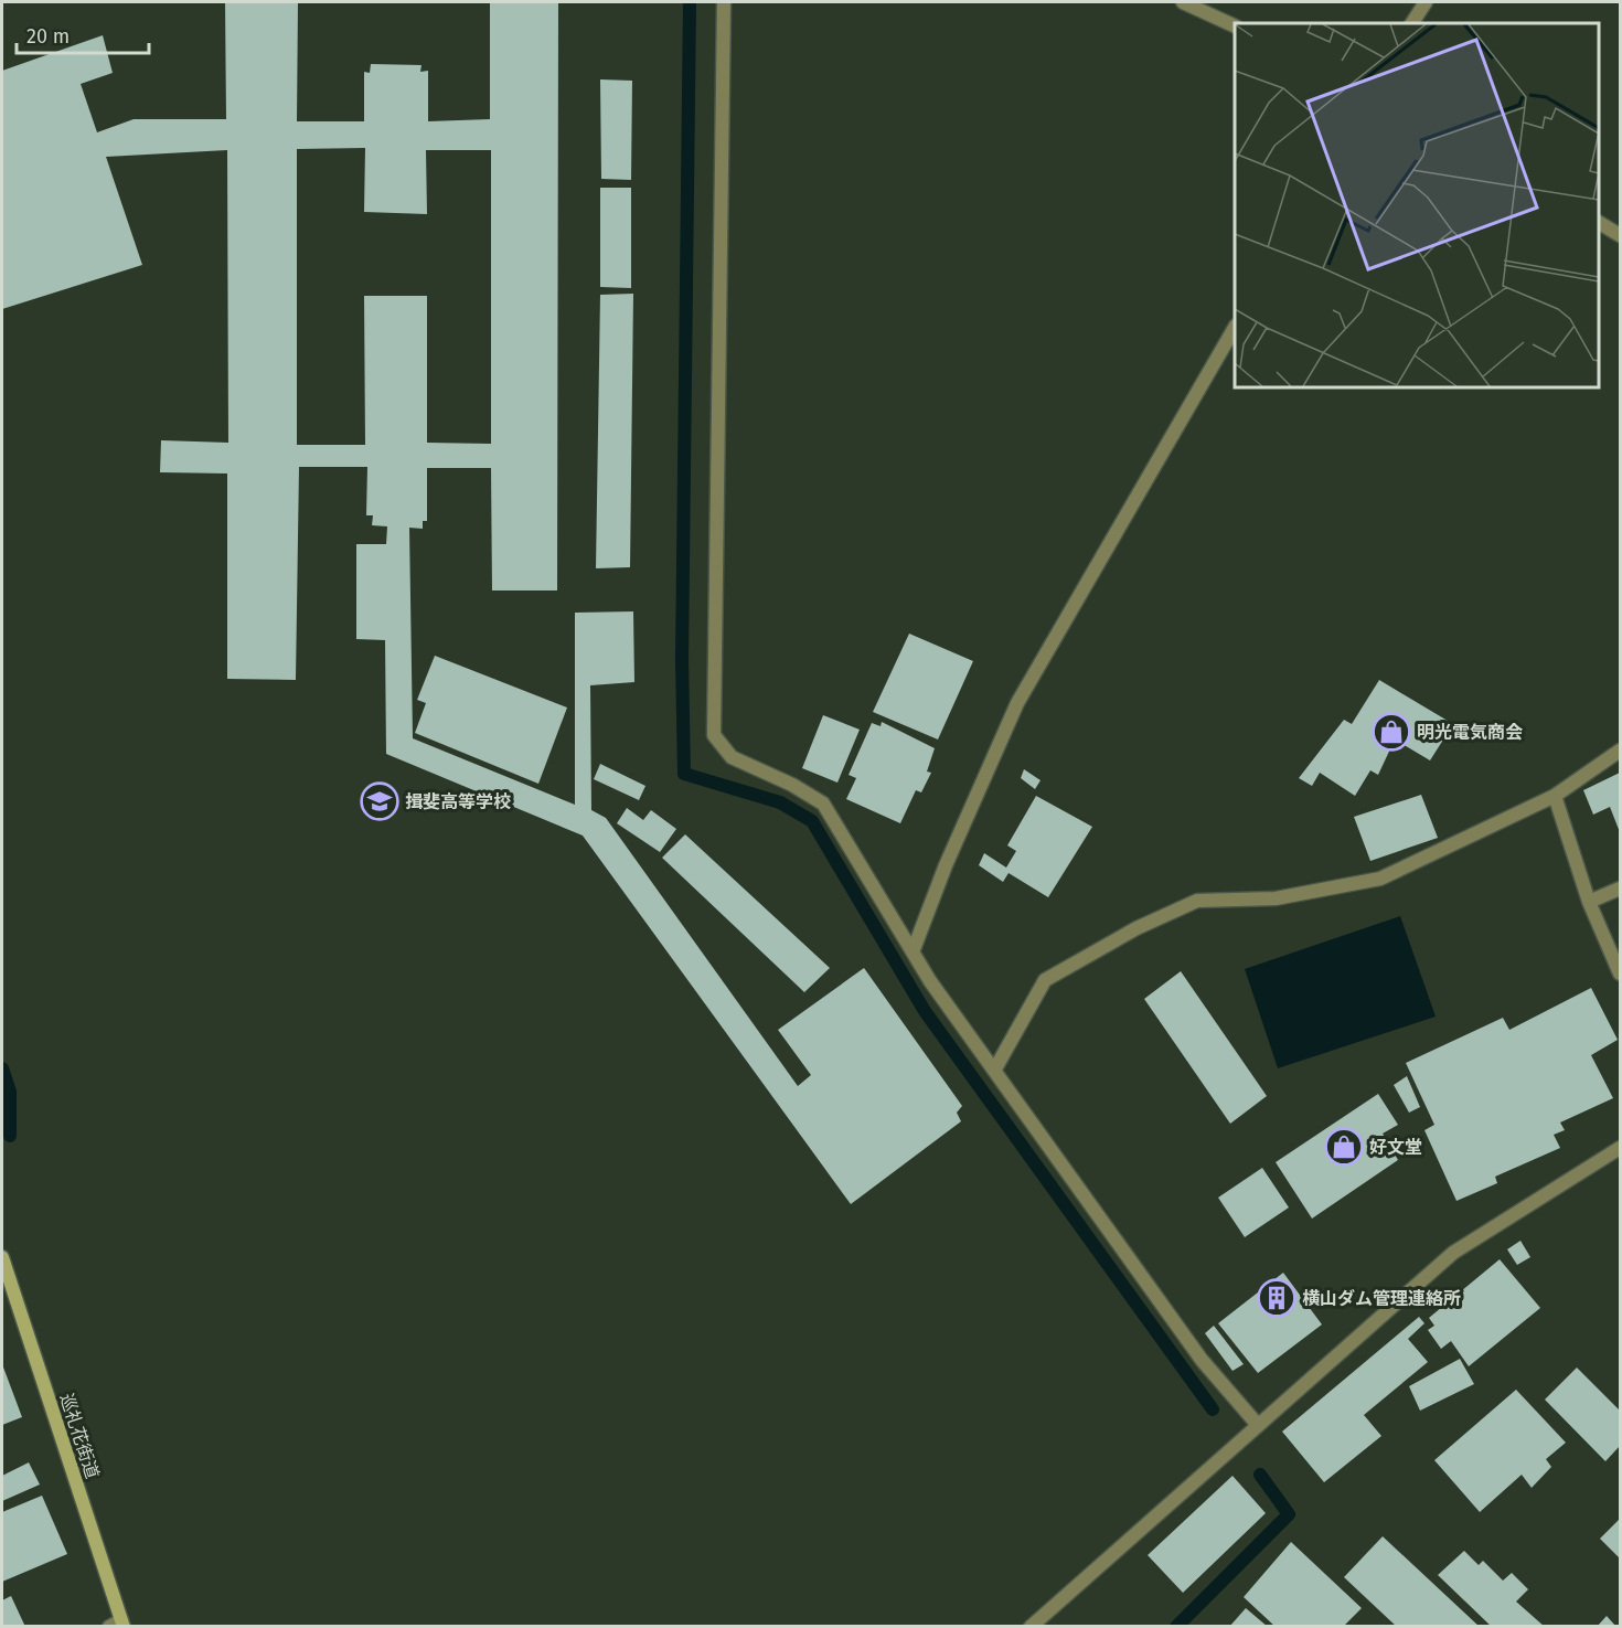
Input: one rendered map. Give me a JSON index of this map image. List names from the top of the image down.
{
  "streets": {
    "street": ["巡礼花街道"]
  },
  "places": {
    "shop": ["明光電気商会", "好文堂"],
    "school or university": ["揖斐高等学校"],
    "building": ["横山ダム管理連絡所"]
  },
  "scale_bar": "20 m"
}
